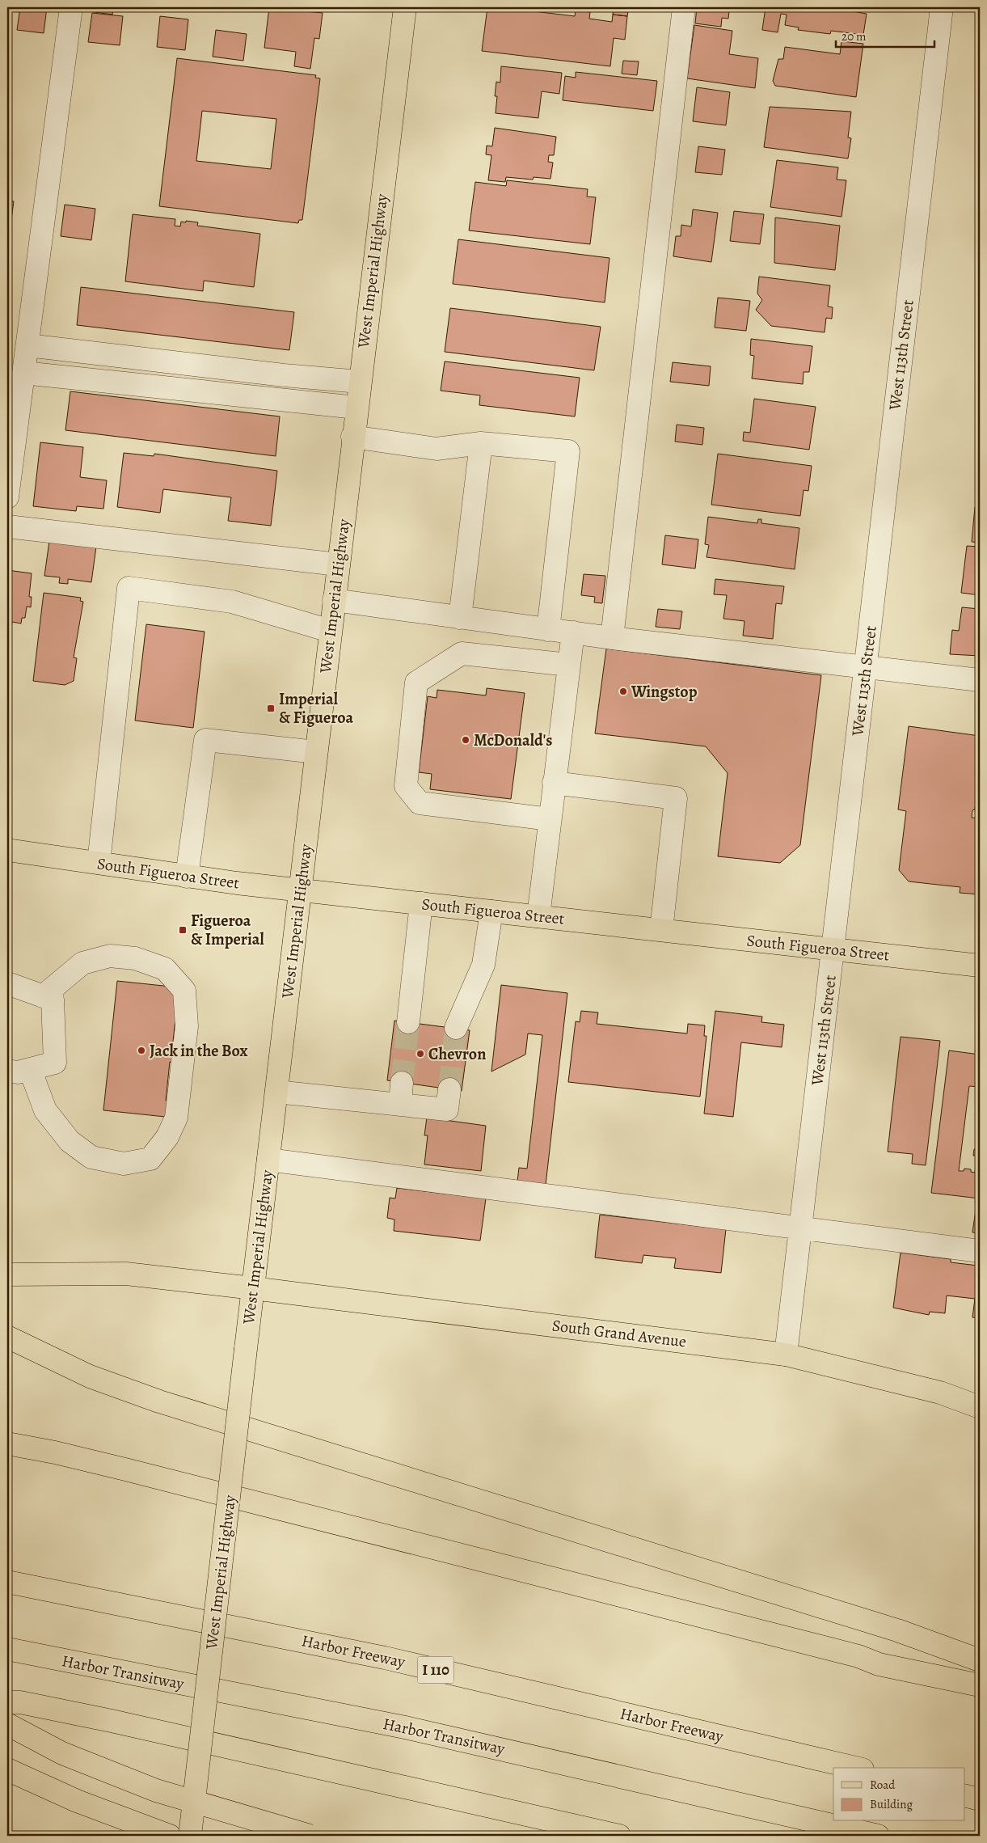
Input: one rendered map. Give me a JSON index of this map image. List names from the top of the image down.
{
  "streets": {
    "main road": [
      "West Imperial Highway",
      "South Figueroa Street",
      "South Grand Avenue",
      "Harbor Freeway",
      "I 110",
      "Harbor Transitway"
    ],
    "street": ["West 113th Street"]
  },
  "crossings": [
    ["West Imperial Highway", "South Figueroa Street"],
    ["West Imperial Highway", "South Grand Avenue"],
    ["West 113th Street", "South Figueroa Street"],
    ["West 113th Street", "South Grand Avenue"]
  ],
  "places": {
    "other": [
      "Wingstop",
      "McDonald's",
      "Jack in the Box",
      "Chevron"
    ],
    "transit": ["Imperial & Figueroa", "Figueroa & Imperial"]
  },
  "legend": ["Road", "Building"],
  "scale_bar": "20 m"
}
